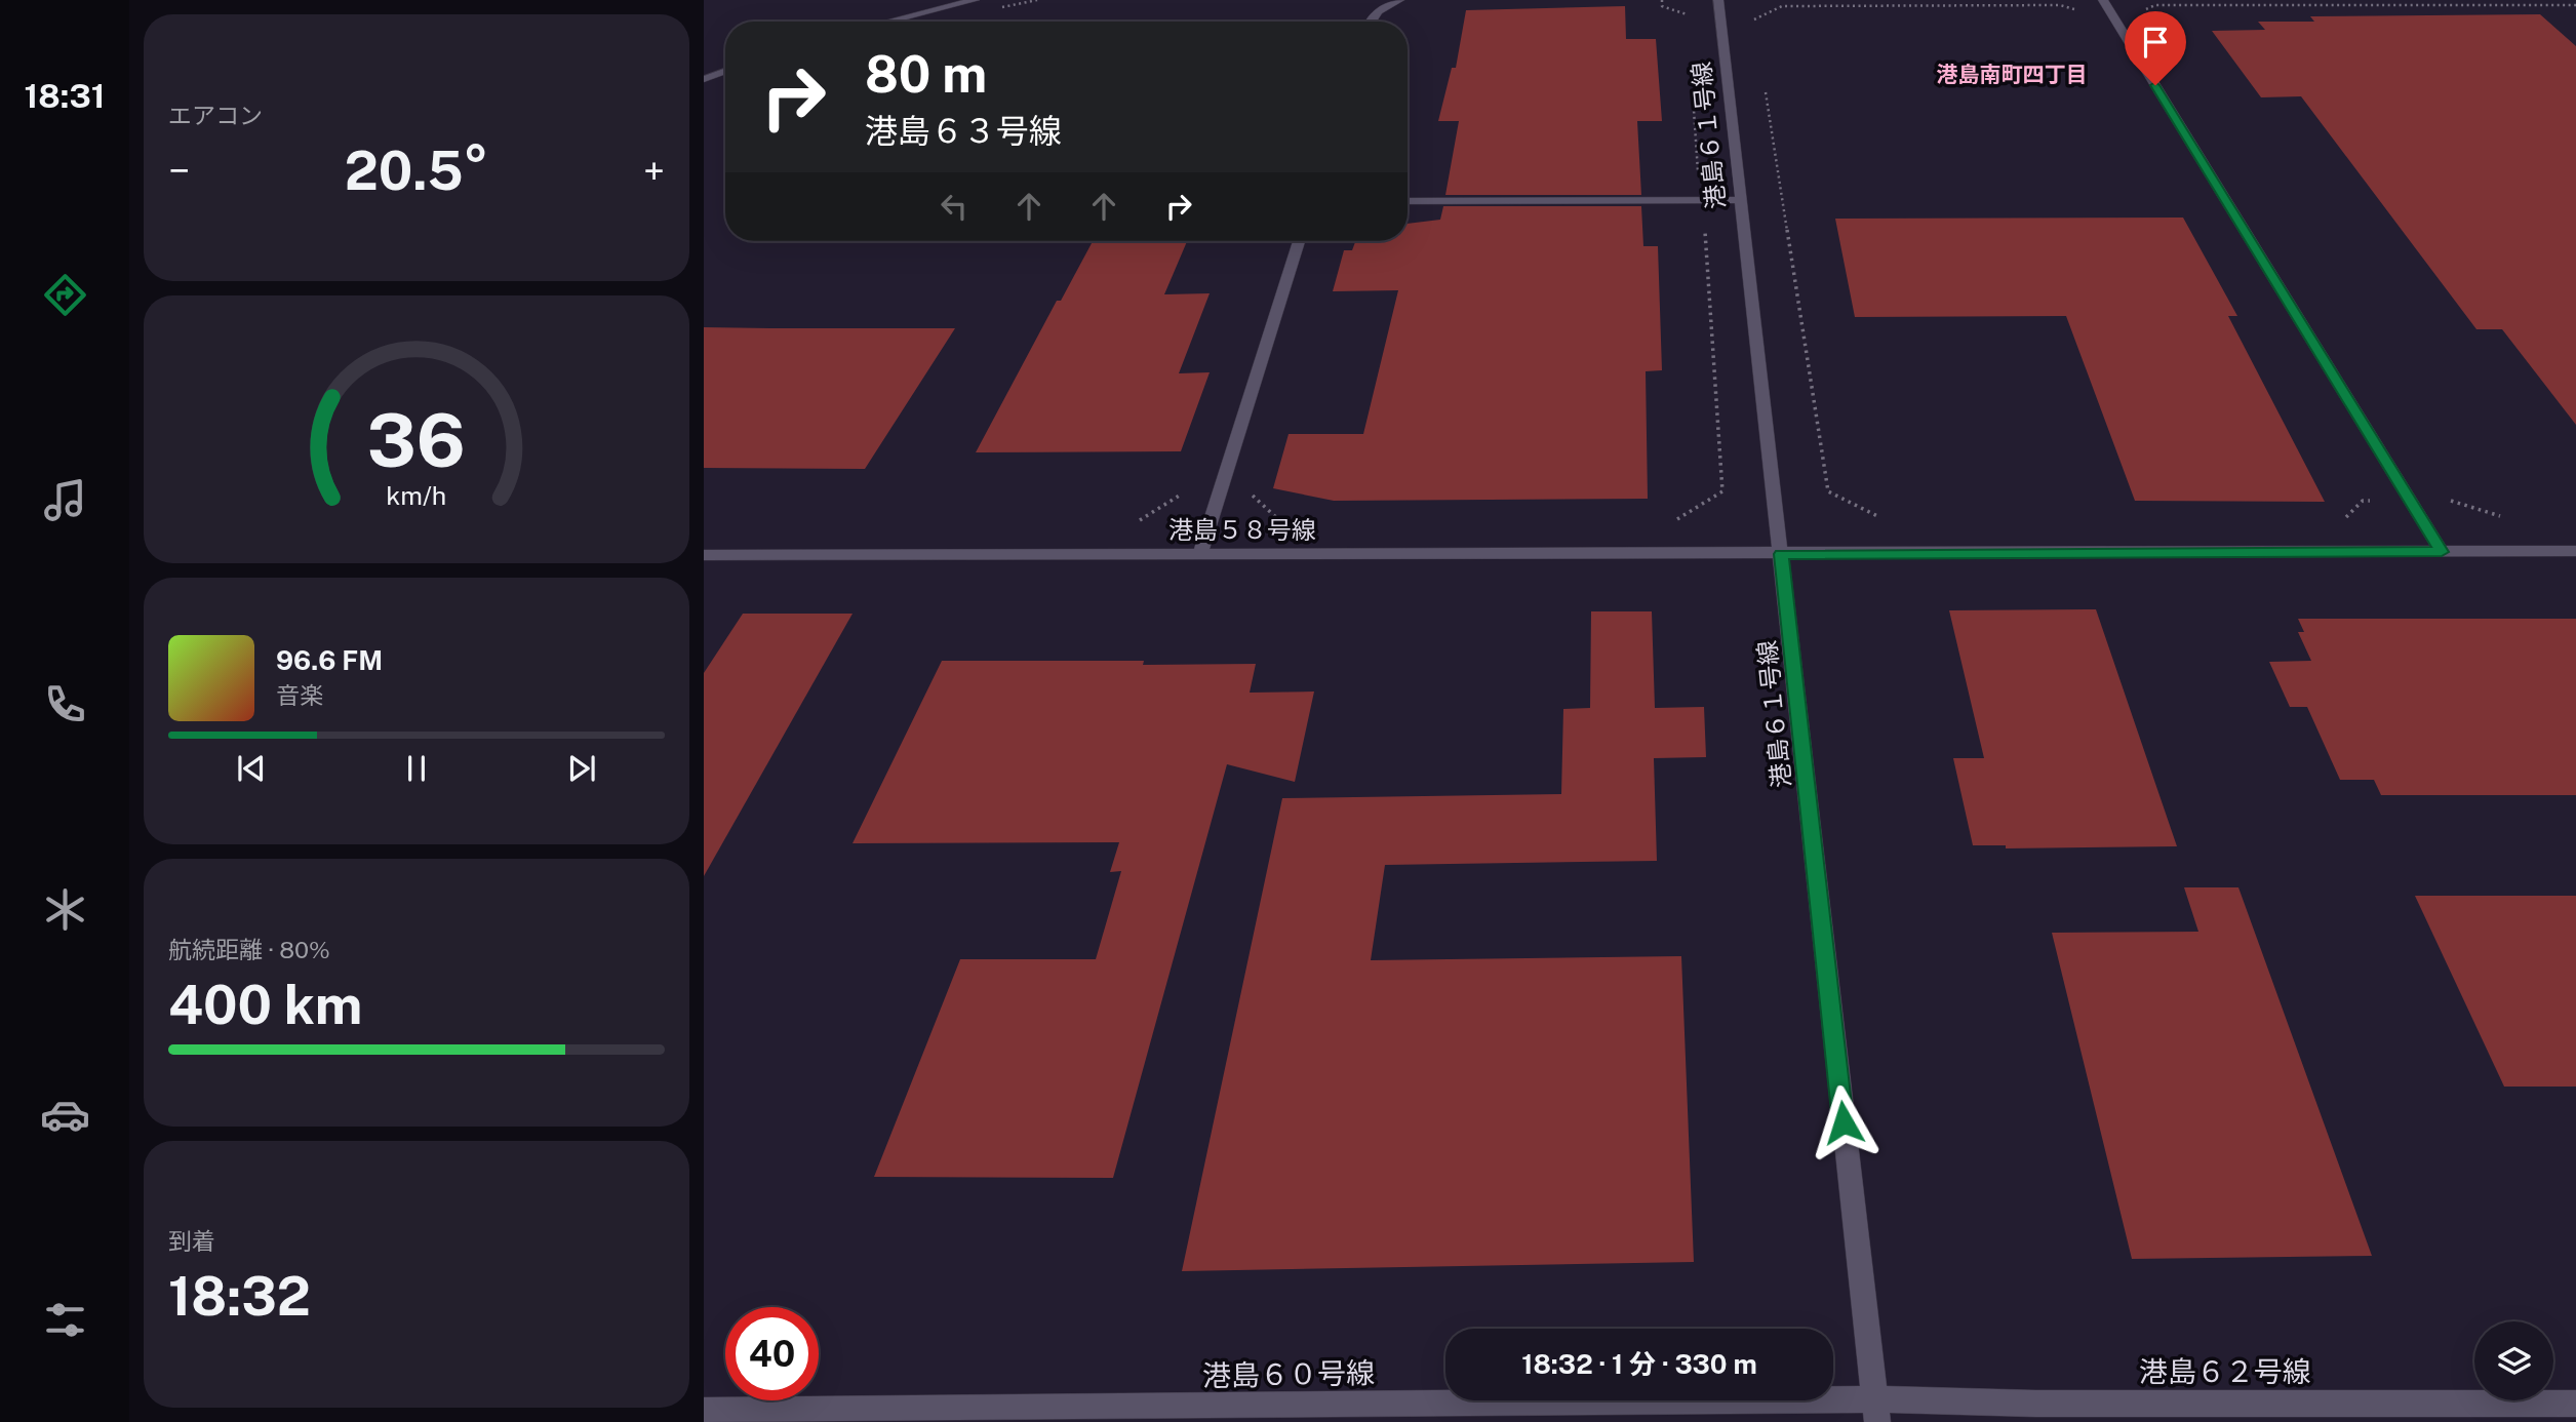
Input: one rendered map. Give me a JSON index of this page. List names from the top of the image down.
{
  "streets": {
    "street": [
      "港島６１号線",
      "港島５８号線",
      "港島６２号線",
      "港島６０号線"
    ]
  },
  "crossings": [
    ["港島６１号線", "港島５８号線"],
    ["港島６１号線", "港島６２号線"],
    ["港島６１号線", "港島６０号線"],
    ["港島６２号線", "港島６０号線"]
  ],
  "districts": ["港島南町四丁目"],
  "page": {
    "tabs": "18:31",
    "tile": [
      "エアコン",
      ["航続距離 · 80%", "400 km"],
      ["到着", "18:32"]
    ],
    "turn": ["80 m", "港島６３号線"],
    "heat": ["−", "20.5°", "+"],
    "song": ["96.6 FM", "音楽"],
    "limit": "40",
    "trip": "18:32 · 1 分 · 330 m",
    "gauge": ["36", "km/h"]
  }
}
